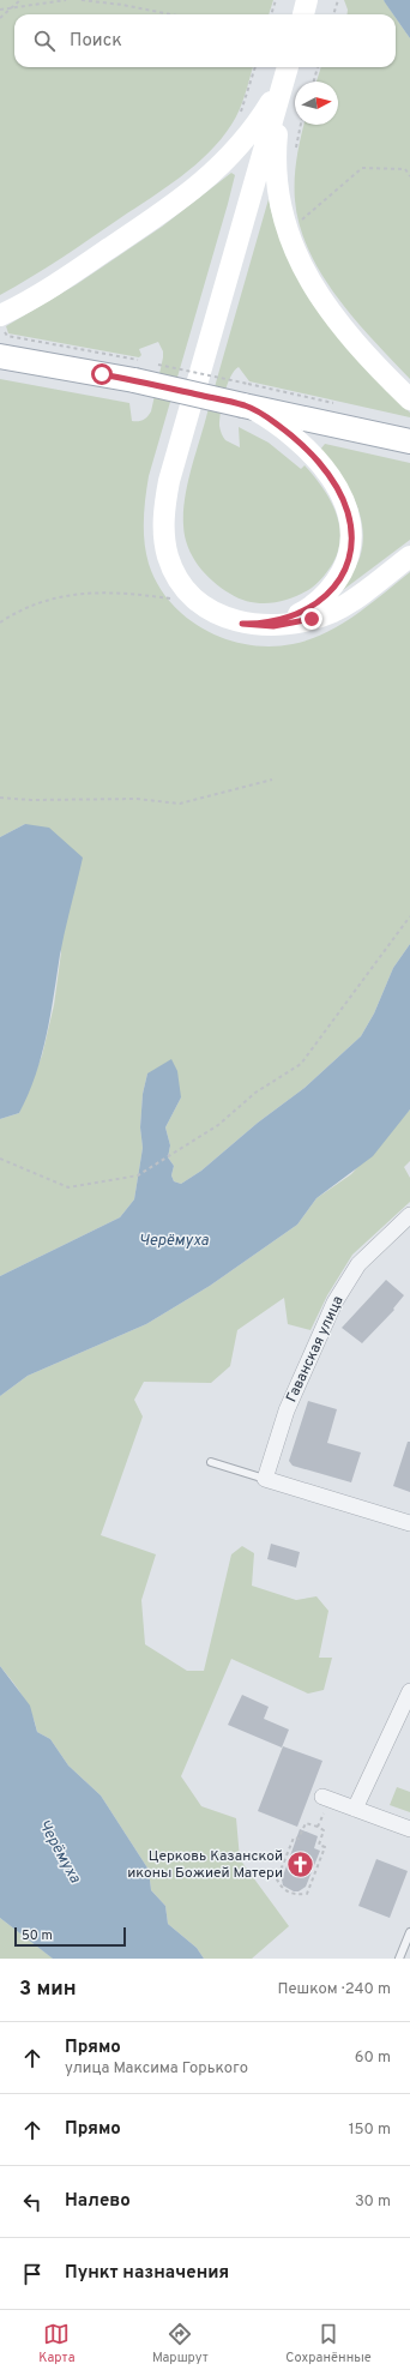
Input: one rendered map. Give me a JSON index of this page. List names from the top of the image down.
{
  "streets": {
    "street": ["Гаванская улица"]
  },
  "water": ["Черёмуха"],
  "places": {
    "church": ["Церковь Казанской иконы Божией Матери"]
  },
  "scale_bar": "50 m",
  "north": "right",
  "page": {
    "search": "Поиск",
    "scale": "50 m",
    "heading": ["3 мин", "Пешком · 240 m"],
    "list": [
      ["Прямо", "улица Максима Горького", "60 m"],
      ["Прямо", "150 m"],
      ["Налево", "30 m"],
      "Пункт назначения"
    ],
    "nav": ["Карта", "Маршрут", "Сохранённые"]
  }
}
